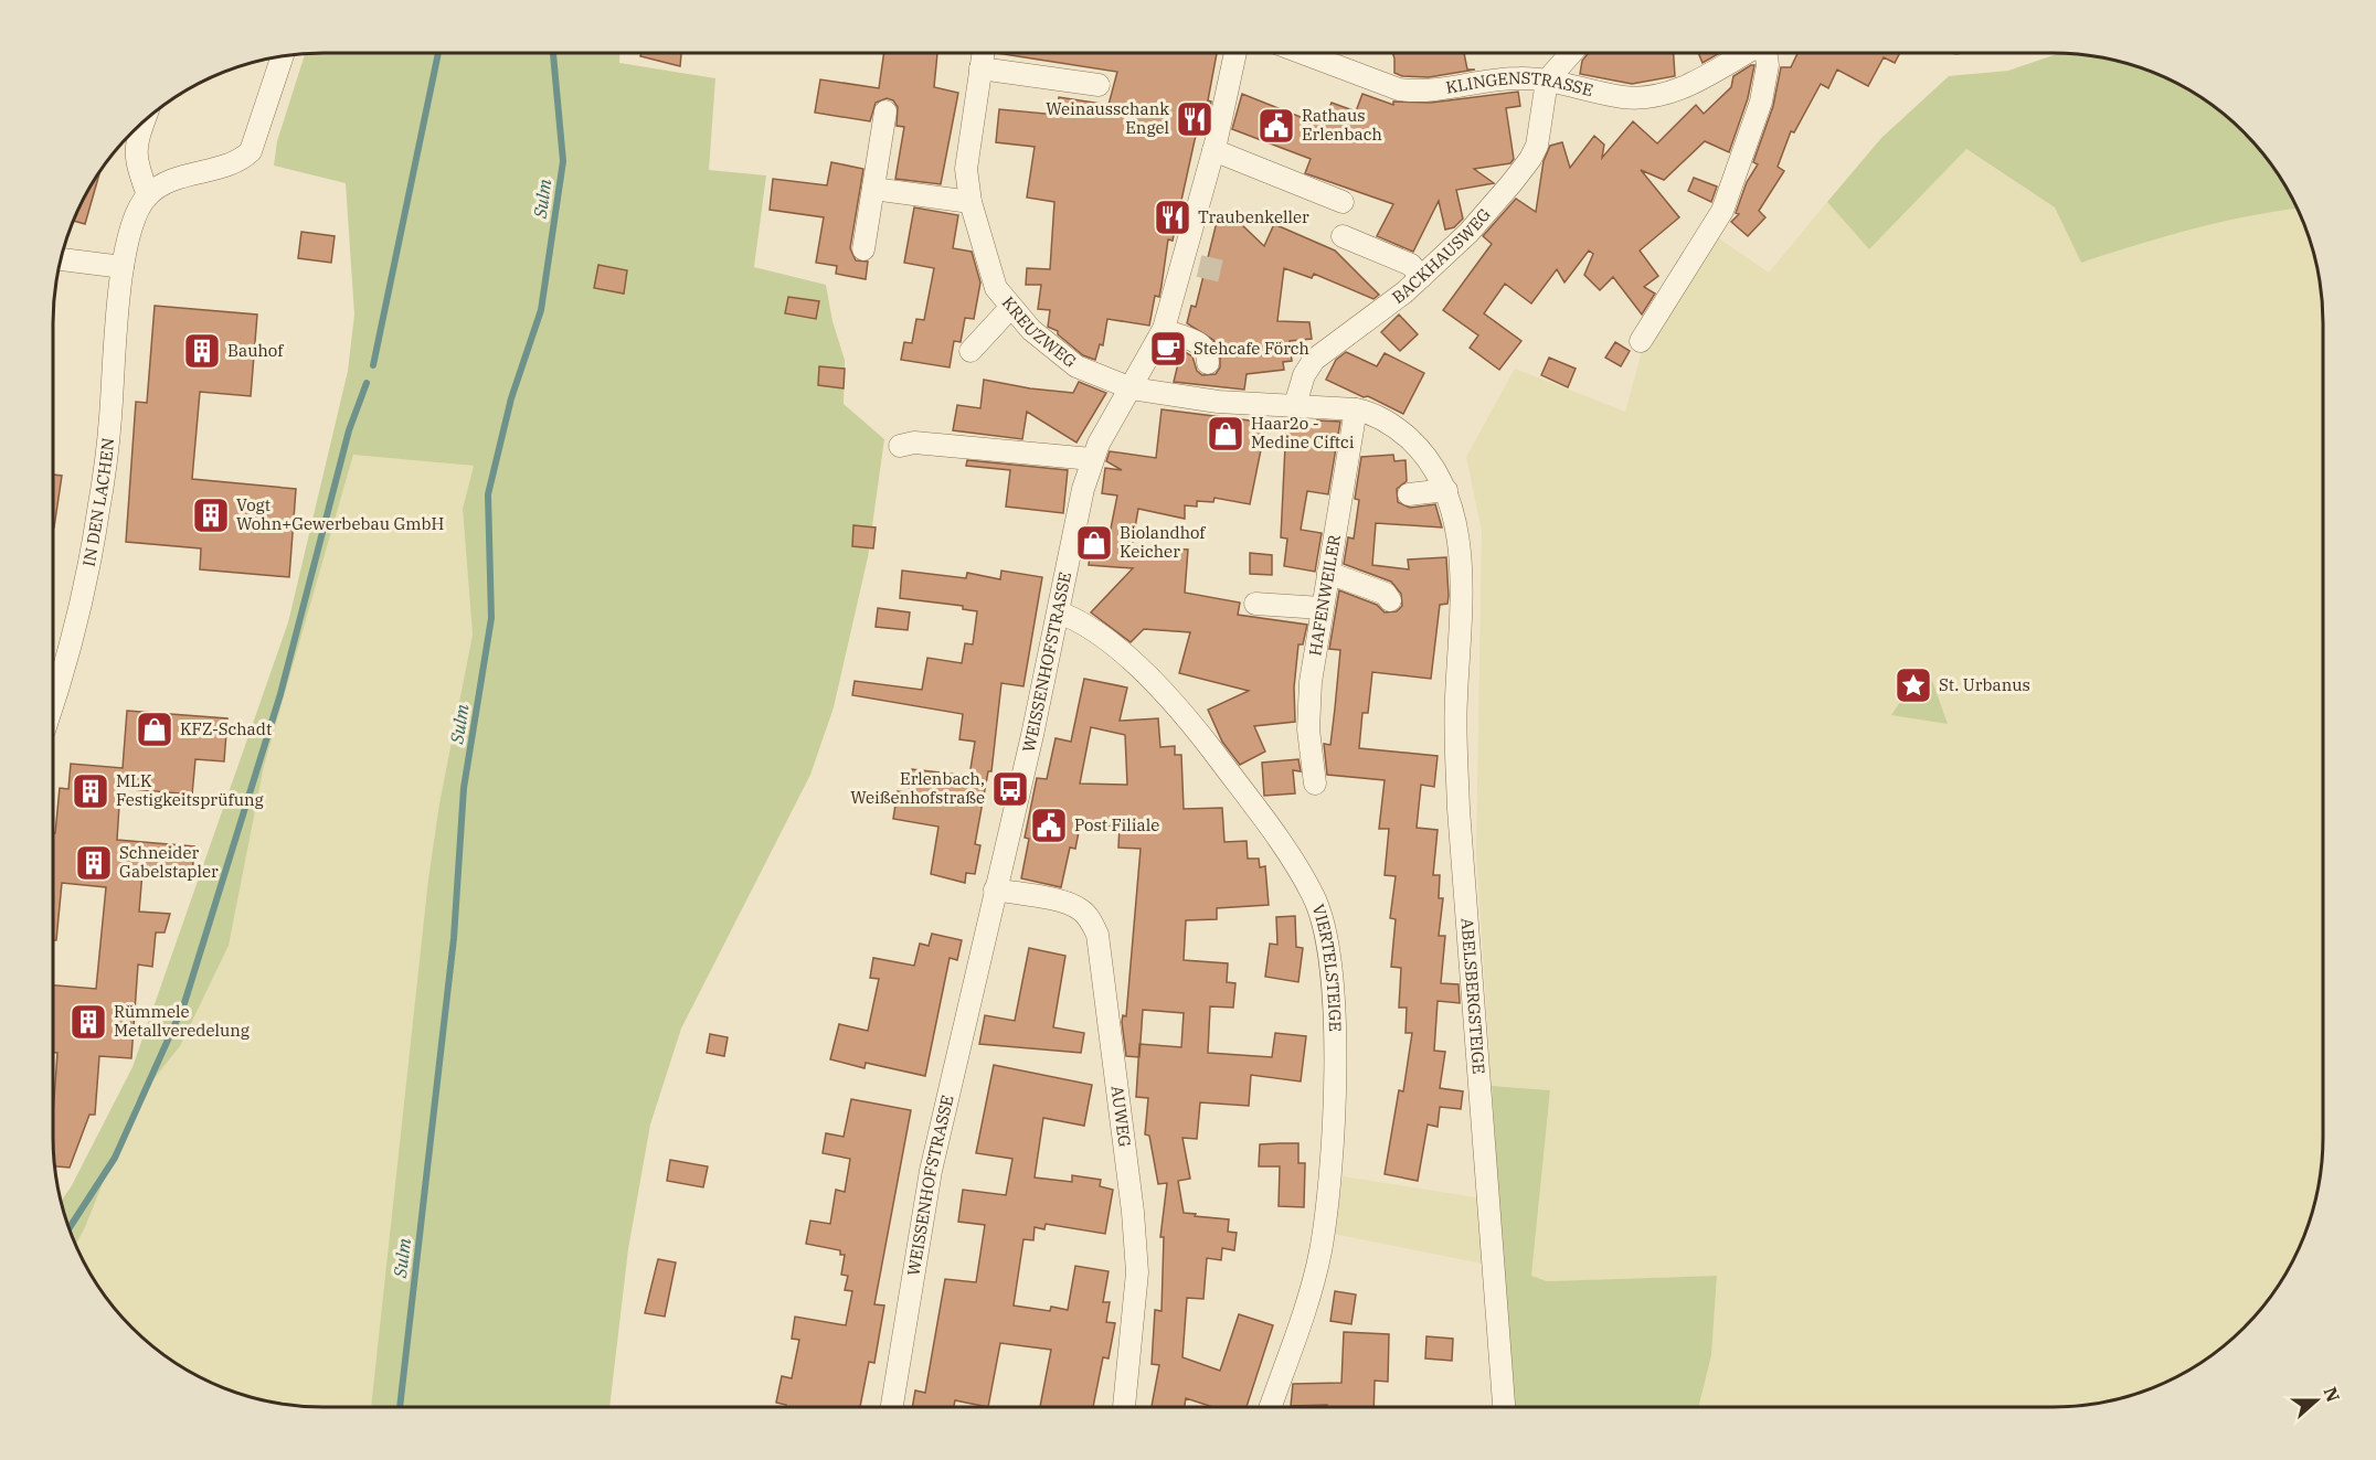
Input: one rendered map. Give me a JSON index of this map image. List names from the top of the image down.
{
  "streets": {
    "street": [
      "KLINGENSTRASSE",
      "BACKHAUSWEG",
      "KREUZWEG",
      "IN DEN LACHEN",
      "HAFENWEILER",
      "WEISSENHOFSTRASSE",
      "VIERTELSTEIGE",
      "ABELSBERGSTEIGE",
      "AUWEG"
    ]
  },
  "crossings": [
    ["KLINGENSTRASSE", "BACKHAUSWEG"],
    ["KREUZWEG", "WEISSENHOFSTRASSE"],
    ["WEISSENHOFSTRASSE", "VIERTELSTEIGE"],
    ["WEISSENHOFSTRASSE", "AUWEG"]
  ],
  "water": ["Sulm"],
  "places": {
    "restaurant": ["Weinausschank Engel", "Traubenkeller"],
    "public building": ["Rathaus Erlenbach", "Post Filiale"],
    "cafe": ["Stehcafe Förch"],
    "building": [
      "Bauhof",
      "Vogt Wohn+Gewerbebau GmbH",
      "MLK Festigkeitsprüfung",
      "Schneider Gabelstapler",
      "Rümmele Metallveredelung"
    ],
    "shop": ["Haar2o - Medine Ciftci", "Biolandhof Keicher", "KFZ-Schadt"],
    "place": ["St. Urbanus"],
    "bus stop": ["Erlenbach, Weißenhofstraße"]
  },
  "north": "right"
}
